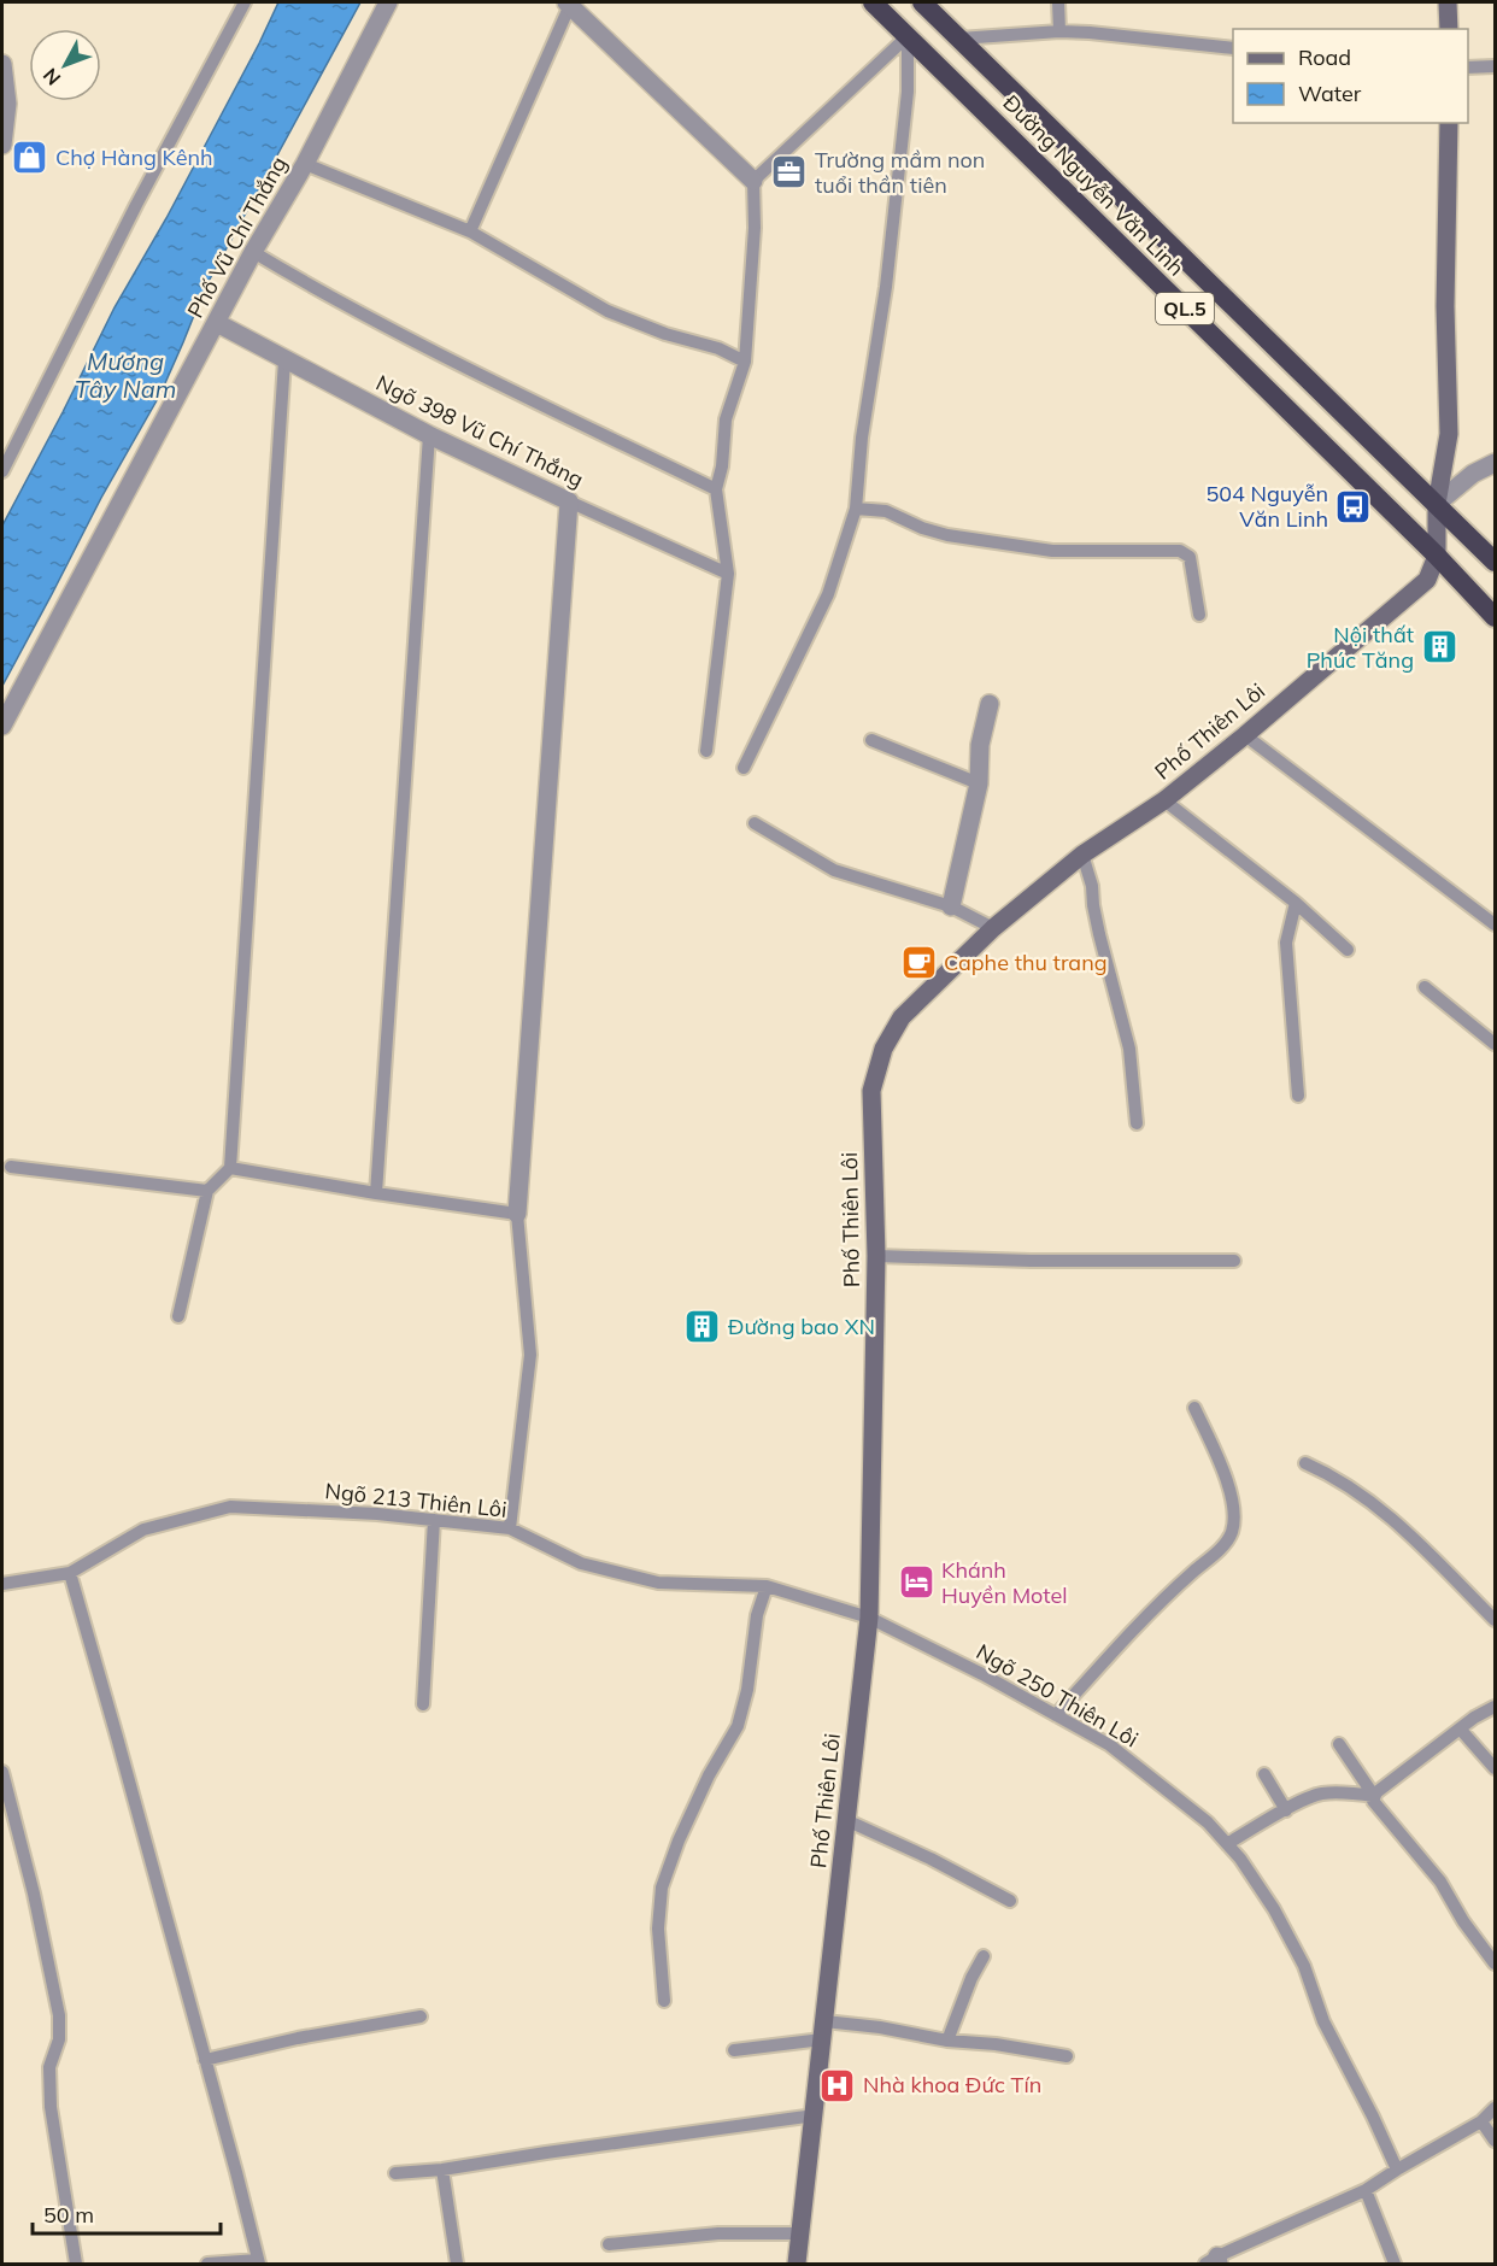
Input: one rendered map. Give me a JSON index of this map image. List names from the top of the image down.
{
  "streets": {
    "highway": ["Đường Nguyễn Văn Linh", "QL.5"],
    "main road": ["Phố Thiên Lôi"],
    "street": ["Phố Vũ Chí Thắng", "Ngõ 398 Vũ Chí Thắng"],
    "lane": ["Ngõ 213 Thiên Lôi", "Ngõ 250 Thiên Lôi"]
  },
  "crossings": [
    ["Đường Nguyễn Văn Linh", "Phố Thiên Lôi"],
    ["Phố Vũ Chí Thắng", "Ngõ 398 Vũ Chí Thắng"],
    ["Phố Thiên Lôi", "Ngõ 213 Thiên Lôi"],
    ["Phố Thiên Lôi", "Ngõ 250 Thiên Lôi"],
    ["Ngõ 213 Thiên Lôi", "Ngõ 250 Thiên Lôi"]
  ],
  "water": ["Mương Tây Nam"],
  "places": {
    "shop": ["Chợ Hàng Kênh"],
    "office": ["Trường mầm non tuổi thần tiên"],
    "bus stop": ["504 Nguyễn Văn Linh"],
    "building": ["Nội thất Phúc Tăng", "Đường bao XN"],
    "cafe": ["Caphe thu trang"],
    "hotel": ["Khánh Huyền Motel"],
    "hospital": ["Nhà khoa Đức Tín"]
  },
  "legend": ["Road", "Water"],
  "scale_bar": "50 m",
  "north": "bottom left"
}
